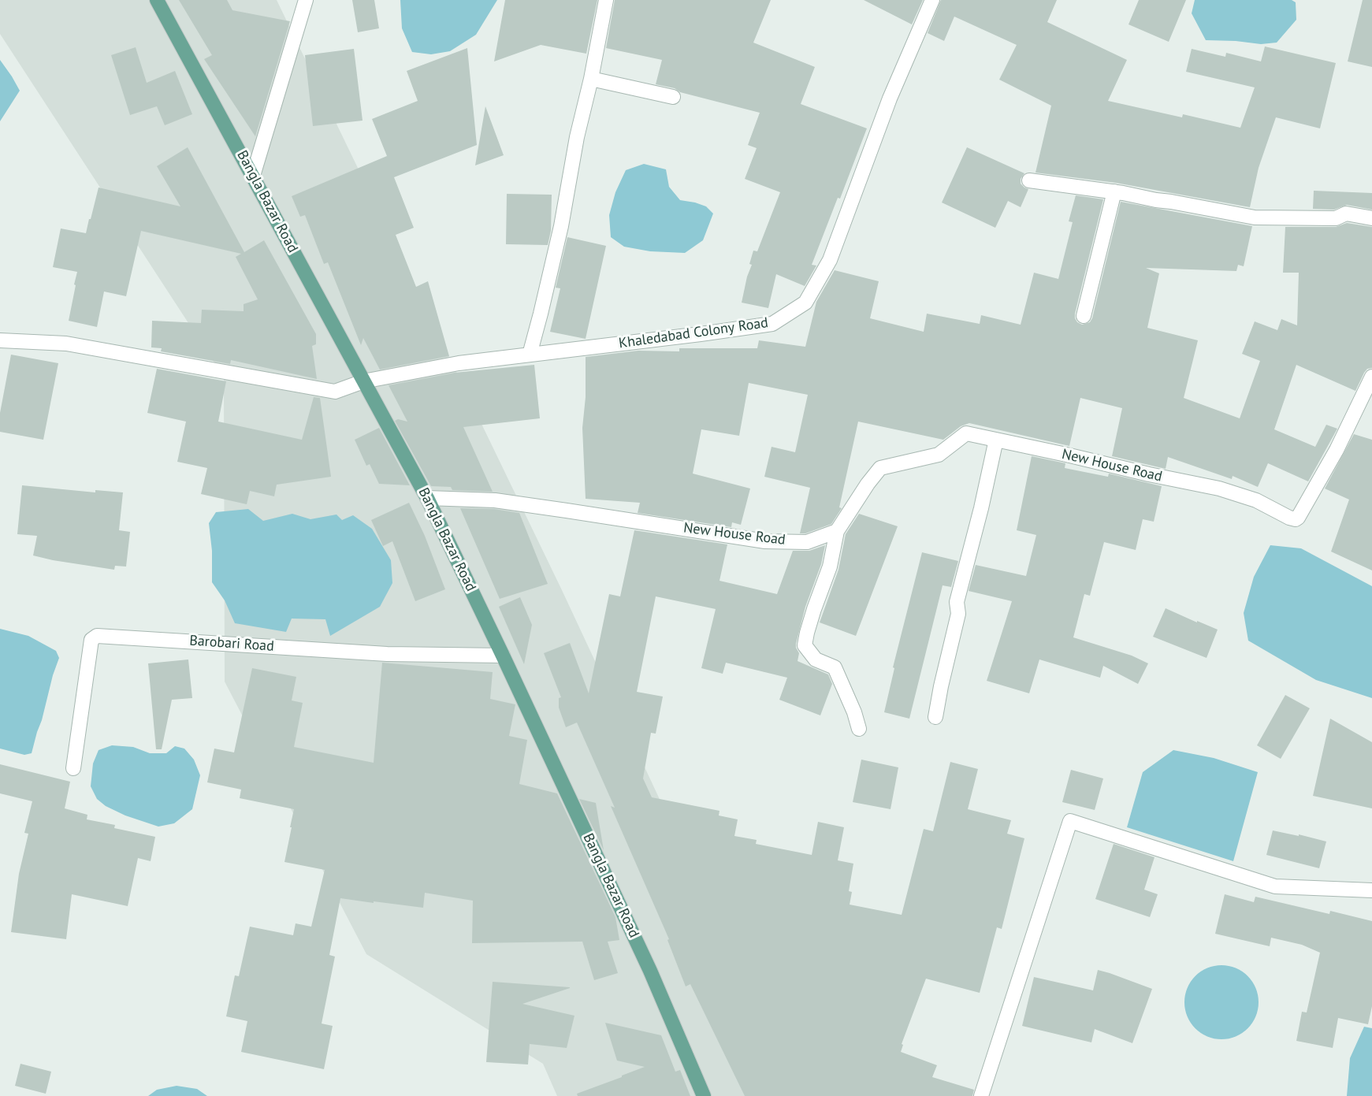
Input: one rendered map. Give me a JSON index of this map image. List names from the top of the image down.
{
  "streets": {
    "main road": ["Bangla Bazar Road"],
    "street": ["Khaledabad Colony Road", "New House Road", "Barobari Road"]
  },
  "crossings": [
    ["Bangla Bazar Road", "Khaledabad Colony Road"],
    ["Bangla Bazar Road", "New House Road"],
    ["Bangla Bazar Road", "Barobari Road"]
  ]
}
